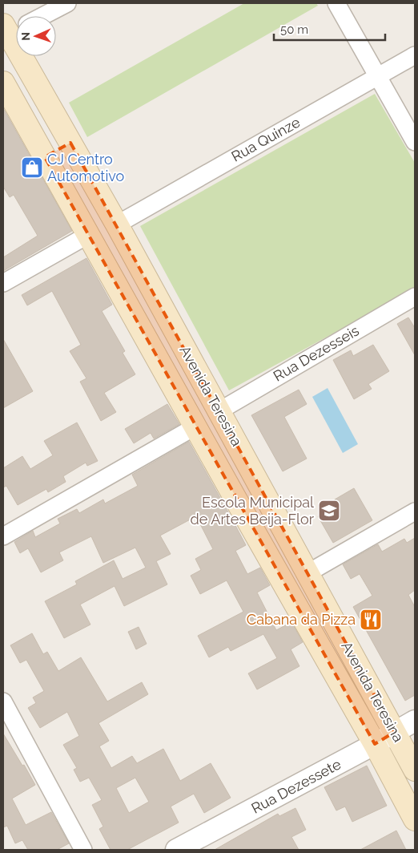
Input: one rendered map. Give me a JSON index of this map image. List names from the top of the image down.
{
  "streets": {
    "main road": ["Avenida Teresina"],
    "street": ["Rua Quinze", "Rua Dezesseis", "Rua Dezessete"]
  },
  "crossings": [
    ["Rua Quinze", "Avenida Teresina"],
    ["Rua Dezesseis", "Avenida Teresina"],
    ["Avenida Teresina", "Rua Dezessete"]
  ],
  "places": {
    "shop": ["CJ Centro Automotivo"],
    "school or university": ["Escola Municipal de Artes Beija-Flor"],
    "restaurant": ["Cabana da Pizza"]
  },
  "scale_bar": "50 m",
  "north": "left"
}
